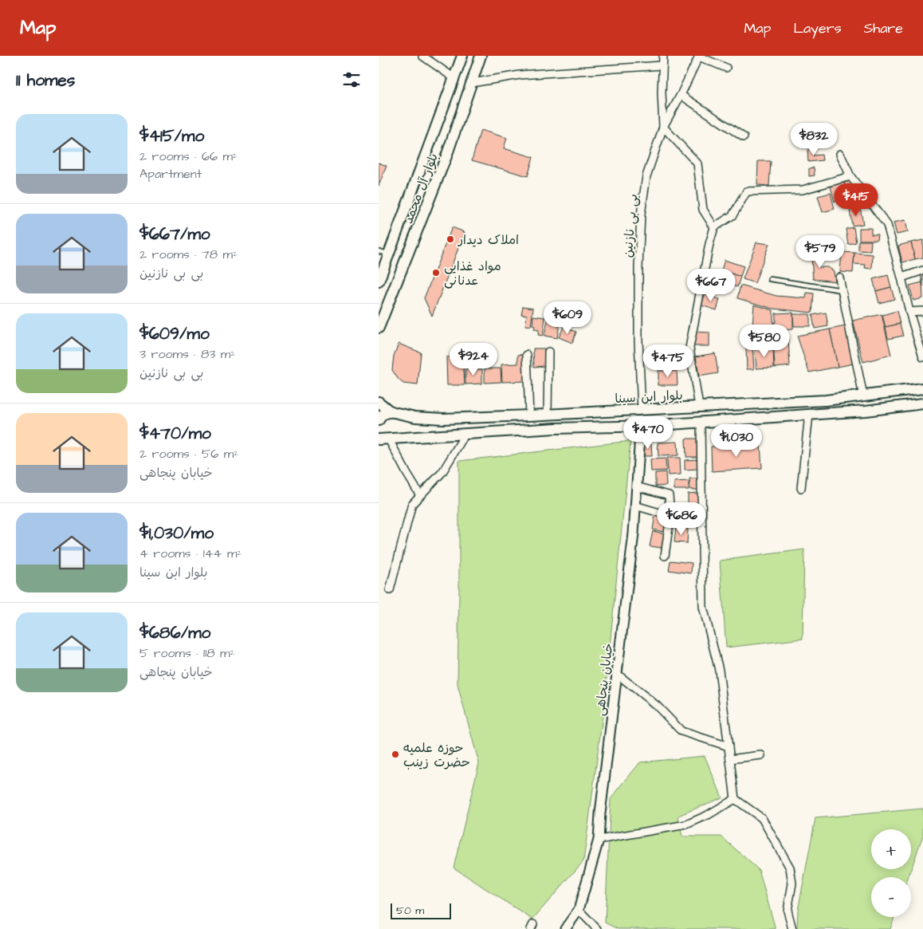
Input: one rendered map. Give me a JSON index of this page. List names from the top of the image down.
{
  "streets": {
    "main road": ["بلوار آل محمد", "بلوار ابن سینا"],
    "street": ["بی بی نازنین", "خیابان پنجاهی"]
  },
  "crossings": [
    ["بی بی نازنین", "بلوار ابن سینا"]
  ],
  "places": ["املاک دیدار", "مواد غذایی عدنانی", "حوزه علمیه حضرت زینب"],
  "scale_bar": "50 m",
  "page": {
    "header": "Map",
    "nav": ["Map", "Layers", "Share"],
    "heading": "11 homes",
    "list": [
      {
        "name": "$415/mo",
        "note": "2 rooms · 66 m² · Apartment"
      },
      {
        "name": "$667/mo",
        "note": "2 rooms · 78 m² · بی بی نازنین"
      },
      {
        "name": "$609/mo",
        "note": "3 rooms · 83 m² · بی بی نازنین"
      },
      {
        "name": "$470/mo",
        "note": "2 rooms · 56 m² · خیابان پنجاهی"
      },
      {
        "name": "$1,030/mo",
        "note": "4 rooms · 144 m² · بلوار ابن سینا"
      },
      {
        "name": "$686/mo",
        "note": "5 rooms · 118 m² · خیابان پنجاهی"
      }
    ],
    "price": [
      "$832",
      "$415",
      "$579",
      "$667",
      "$609",
      "$580",
      "$924",
      "$475",
      "$470",
      "$1,030",
      "$686"
    ],
    "map_buttons": ["+", "−"],
    "scale": "50 m"
  }
}
